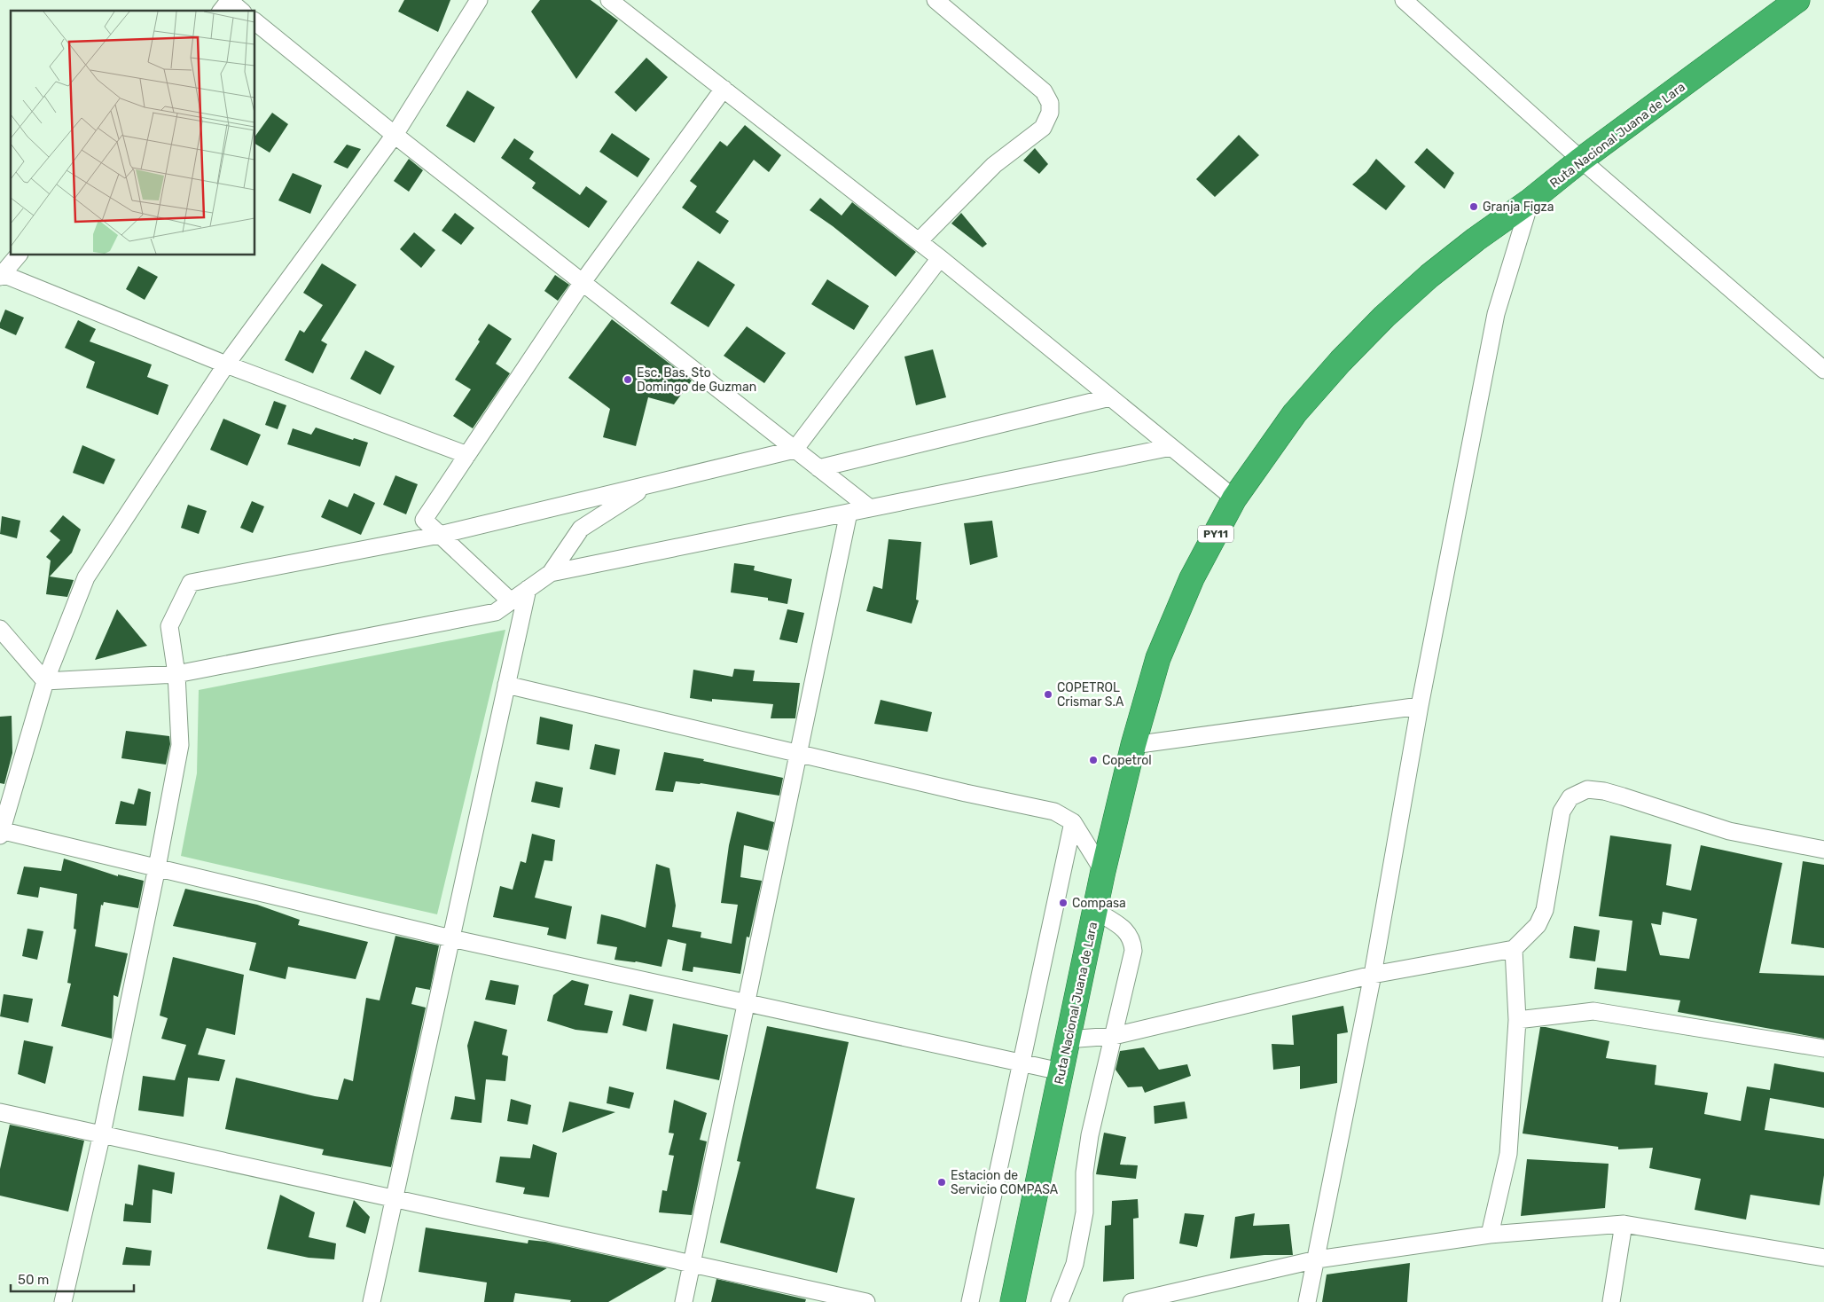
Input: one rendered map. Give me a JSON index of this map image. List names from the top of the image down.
{
  "streets": {
    "highway": ["Ruta Nacional Juana de Lara", "PY11"]
  },
  "places": [
    "Granja Figza",
    "Esc. Bas. Sto Domingo de Guzman",
    "COPETROL Crismar S.A",
    "Copetrol",
    "Compasa",
    "Estacion de Servicio COMPASA"
  ],
  "scale_bar": "50 m"
}
